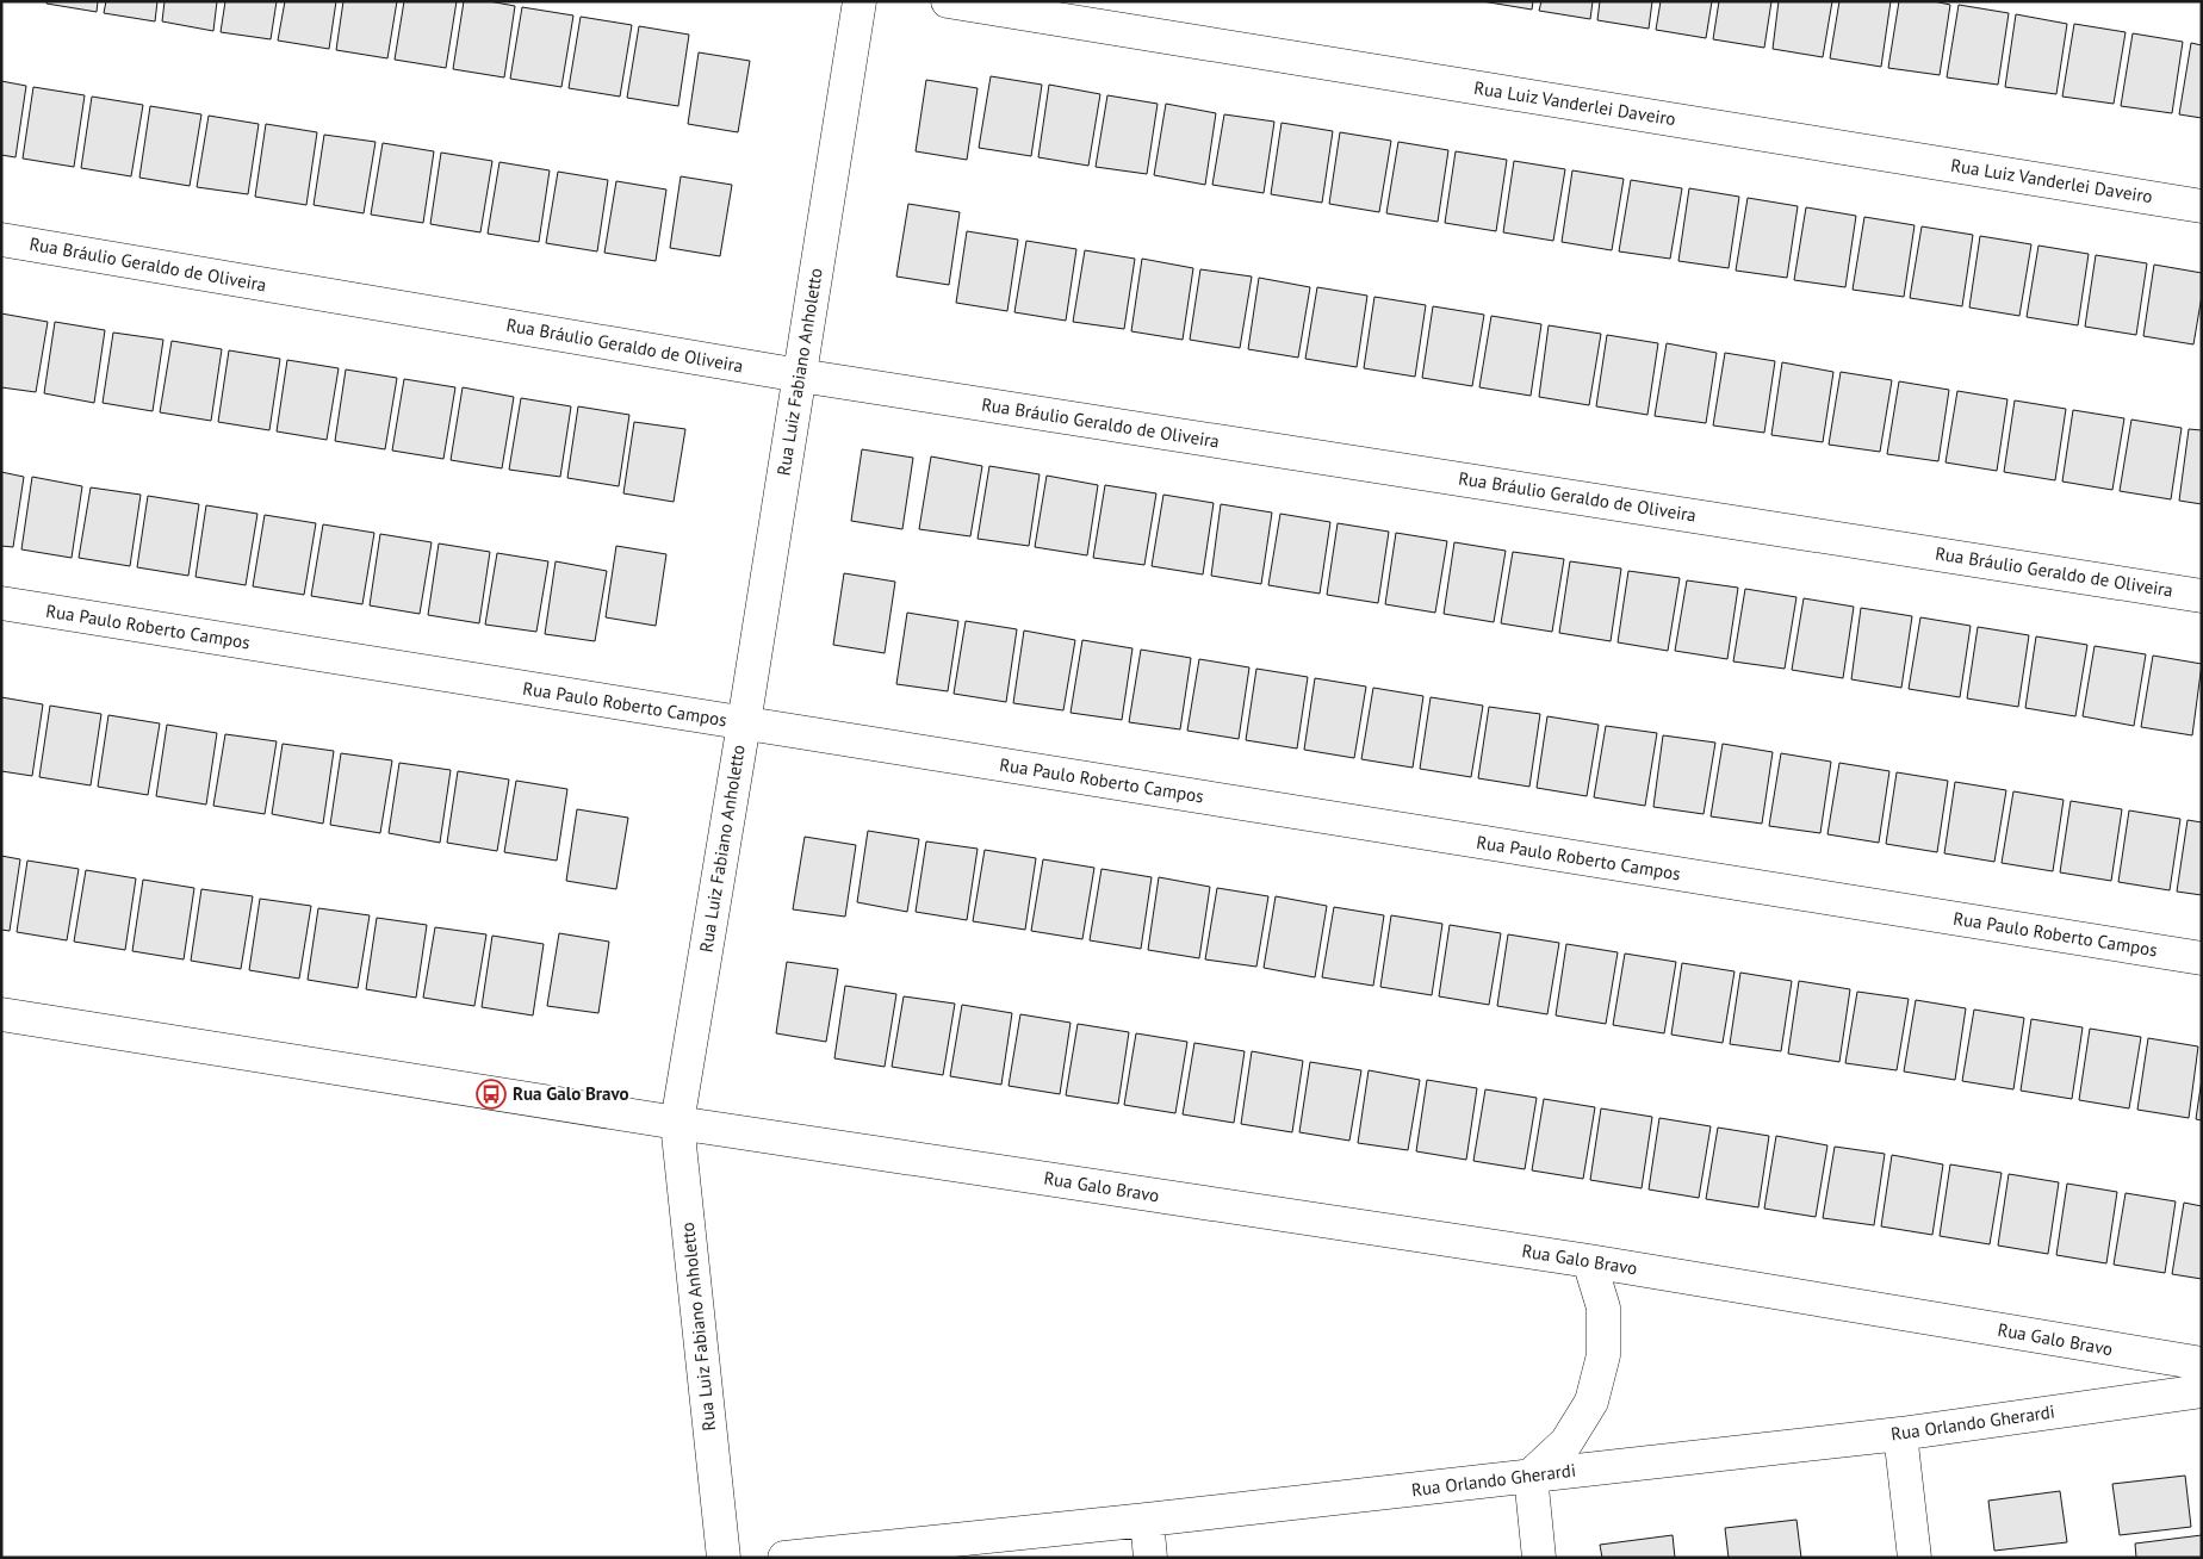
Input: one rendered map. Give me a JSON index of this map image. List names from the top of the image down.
{
  "streets": {
    "street": [
      "Rua Luiz Vanderlei Daveiro",
      "Rua Bráulio Geraldo de Oliveira",
      "Rua Luiz Fabiano Anholetto",
      "Rua Paulo Roberto Campos",
      "Rua Galo Bravo",
      "Rua Orlando Gherardi"
    ]
  },
  "crossings": [
    ["Rua Bráulio Geraldo de Oliveira", "Rua Luiz Fabiano Anholetto"],
    ["Rua Luiz Fabiano Anholetto", "Rua Paulo Roberto Campos"],
    ["Rua Luiz Fabiano Anholetto", "Rua Galo Bravo"]
  ],
  "places": {
    "bus stop": ["Rua Galo Bravo"]
  }
}
